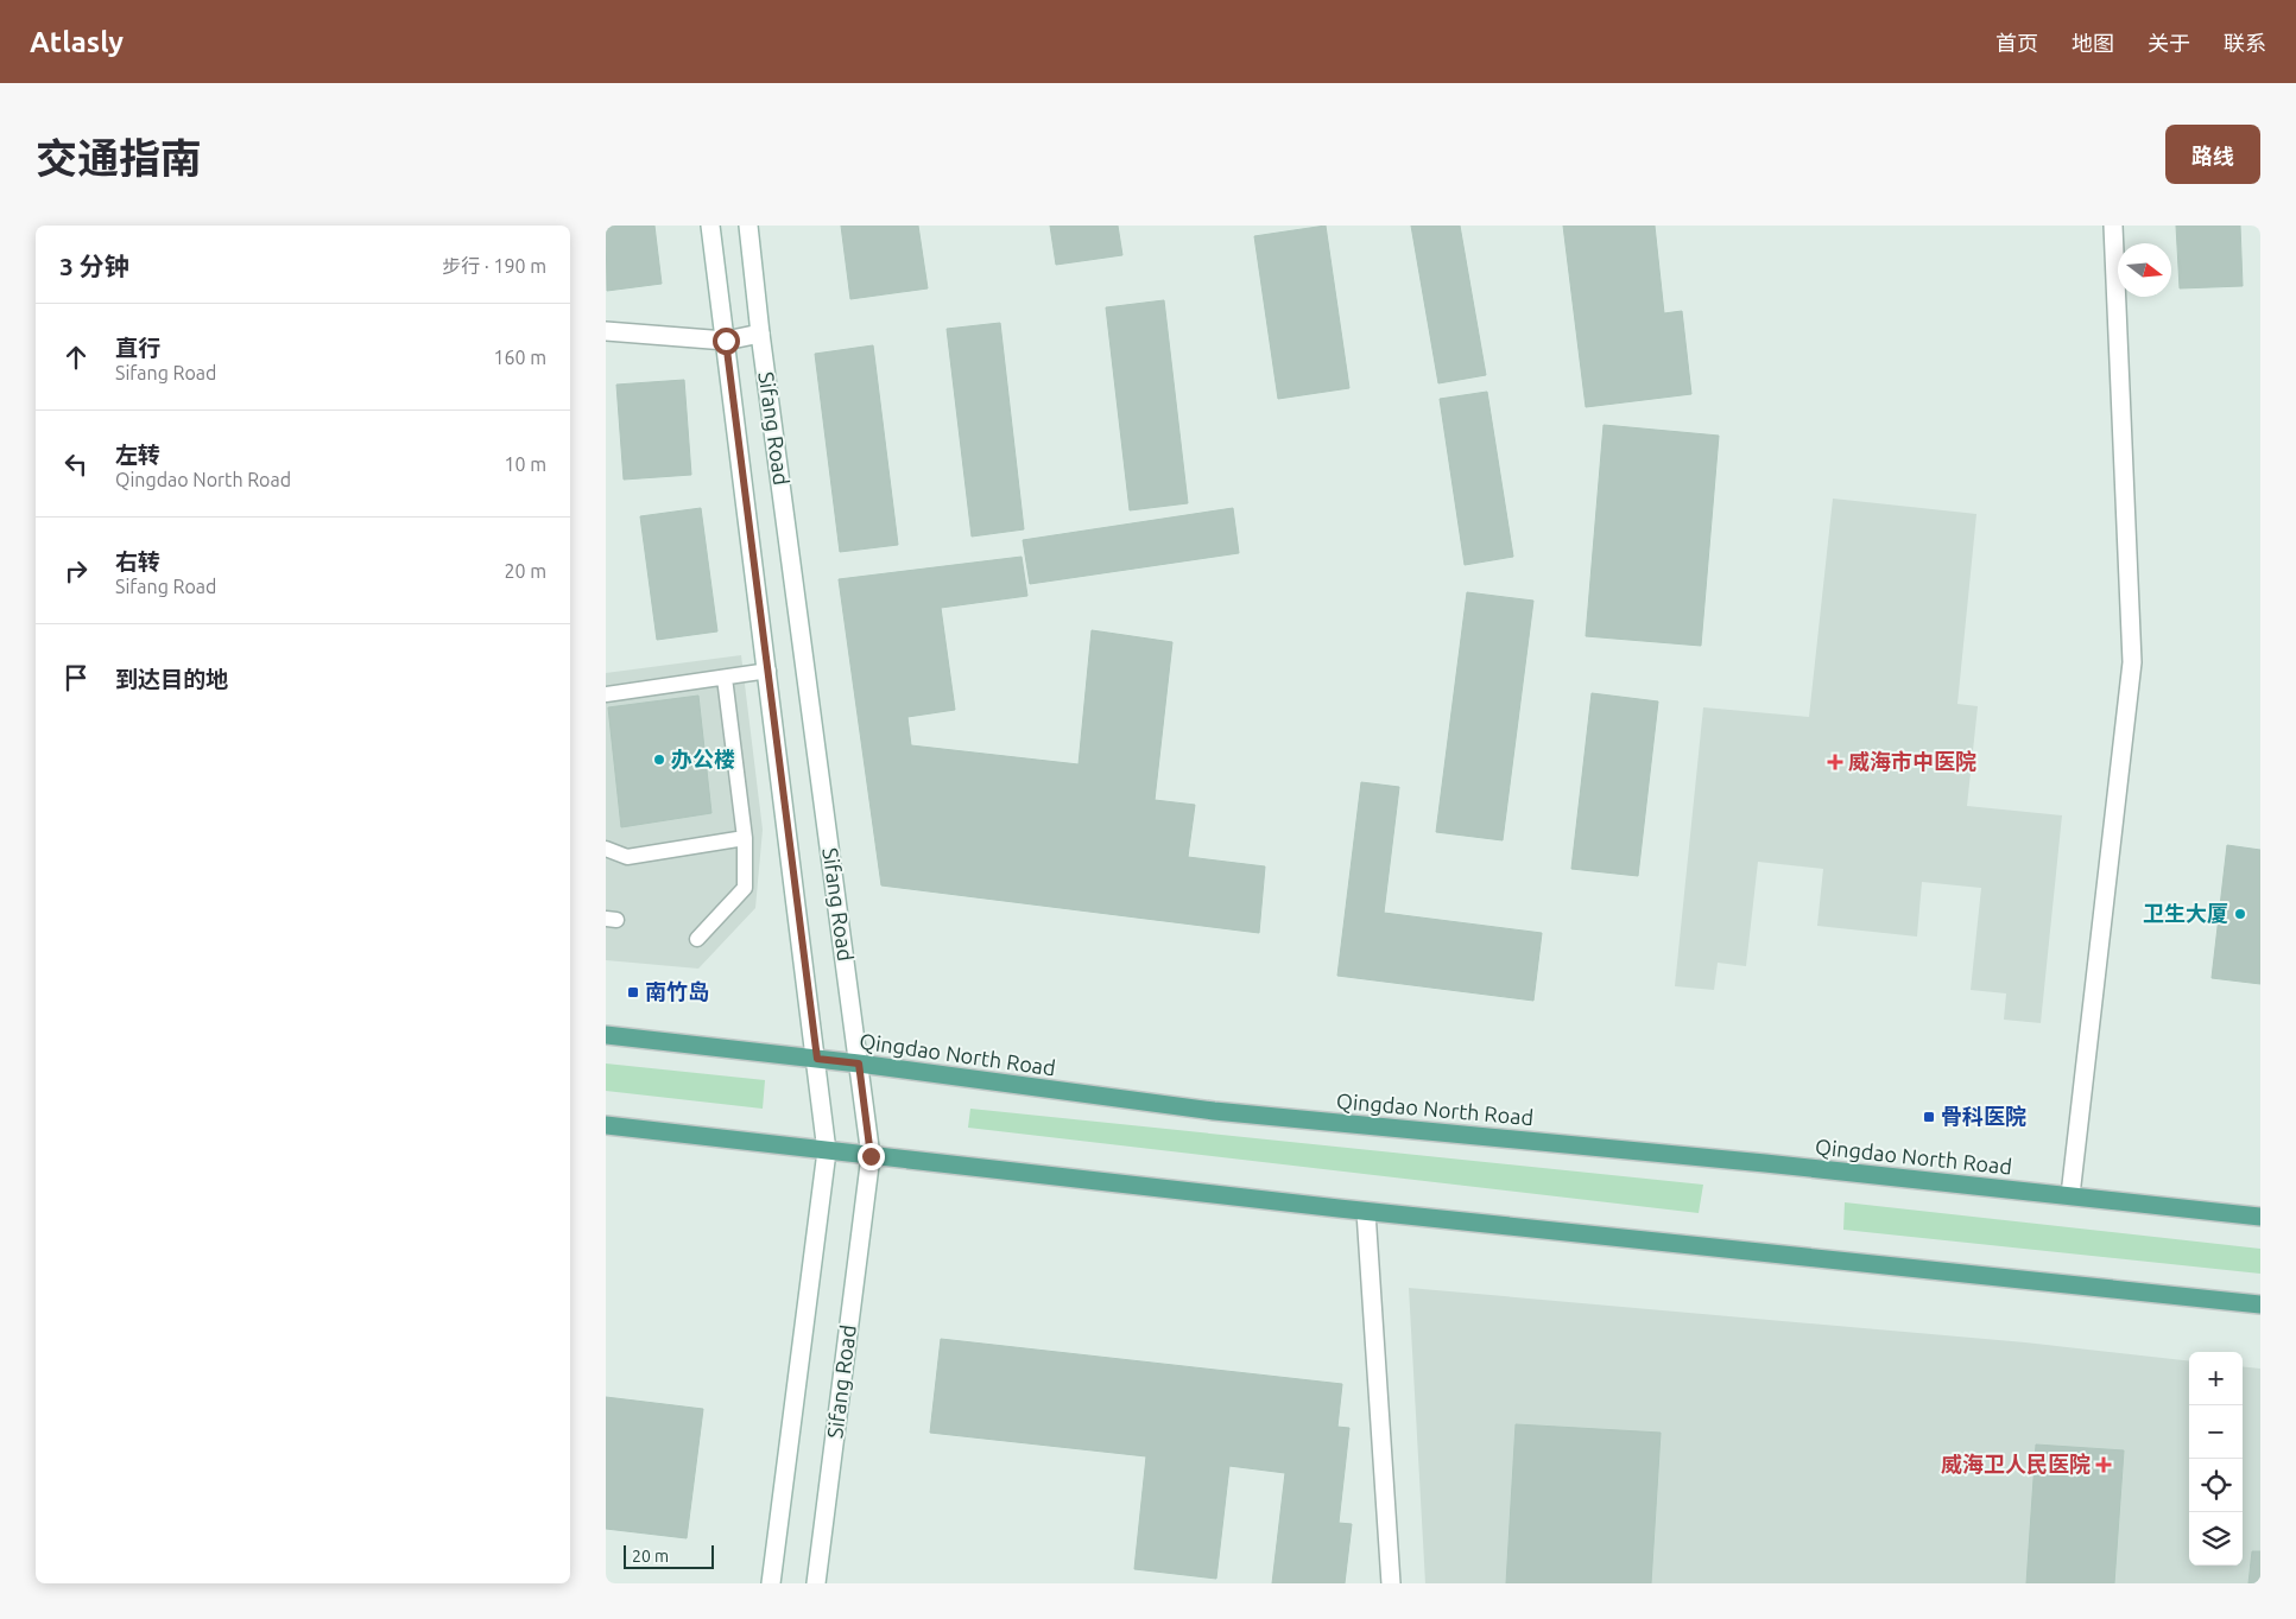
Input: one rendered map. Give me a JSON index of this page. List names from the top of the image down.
{
  "streets": {
    "main road": ["Sifang Road", "Qingdao North Road"]
  },
  "crossings": [
    ["Sifang Road", "Qingdao North Road"]
  ],
  "places": {
    "other": ["办公楼", "卫生大厦"],
    "health": ["威海市中医院", "威海卫人民医院"],
    "transit": ["南竹岛", "骨科医院"]
  },
  "scale_bar": "20 m",
  "north": "right",
  "page": {
    "header": "Atlasly",
    "nav": [
      "首页",
      "地图",
      "关于",
      "联系"
    ],
    "title": "交通指南",
    "buttons": "路线",
    "heading": ["3 分钟", "步行 · 190 m"],
    "list": [
      ["直行", "Sifang Road", "160 m"],
      ["左转", "Qingdao North Road", "10 m"],
      ["右转", "Sifang Road", "20 m"],
      "到达目的地"
    ],
    "map_buttons": ["+", "−"],
    "scale": "20 m"
  }
}
